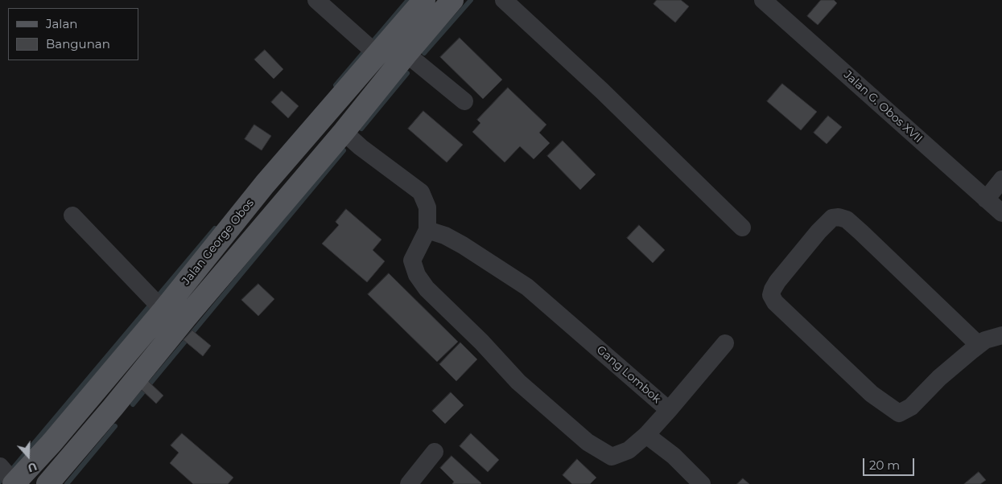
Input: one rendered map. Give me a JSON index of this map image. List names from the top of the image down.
{
  "streets": {
    "main road": ["Jalan George Obos"],
    "street": ["Jalan G. Obos XVII", "Gang Lombok"]
  },
  "legend": ["Jalan", "Bangunan"],
  "scale_bar": "20 m",
  "north": "bottom"
}
